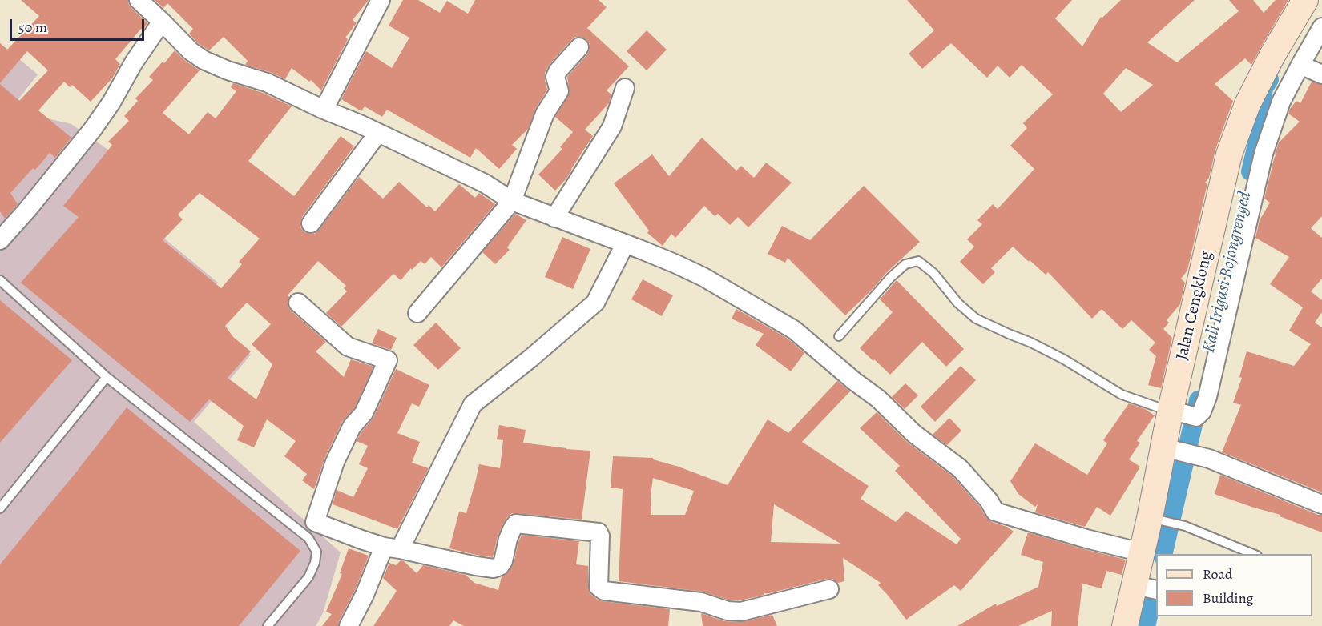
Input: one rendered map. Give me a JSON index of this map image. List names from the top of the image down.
{
  "streets": {
    "main road": ["Jalan Cengklong"]
  },
  "water": ["Kali Irigasi Bojongrenged"],
  "legend": ["Road", "Building"],
  "scale_bar": "50 m"
}
